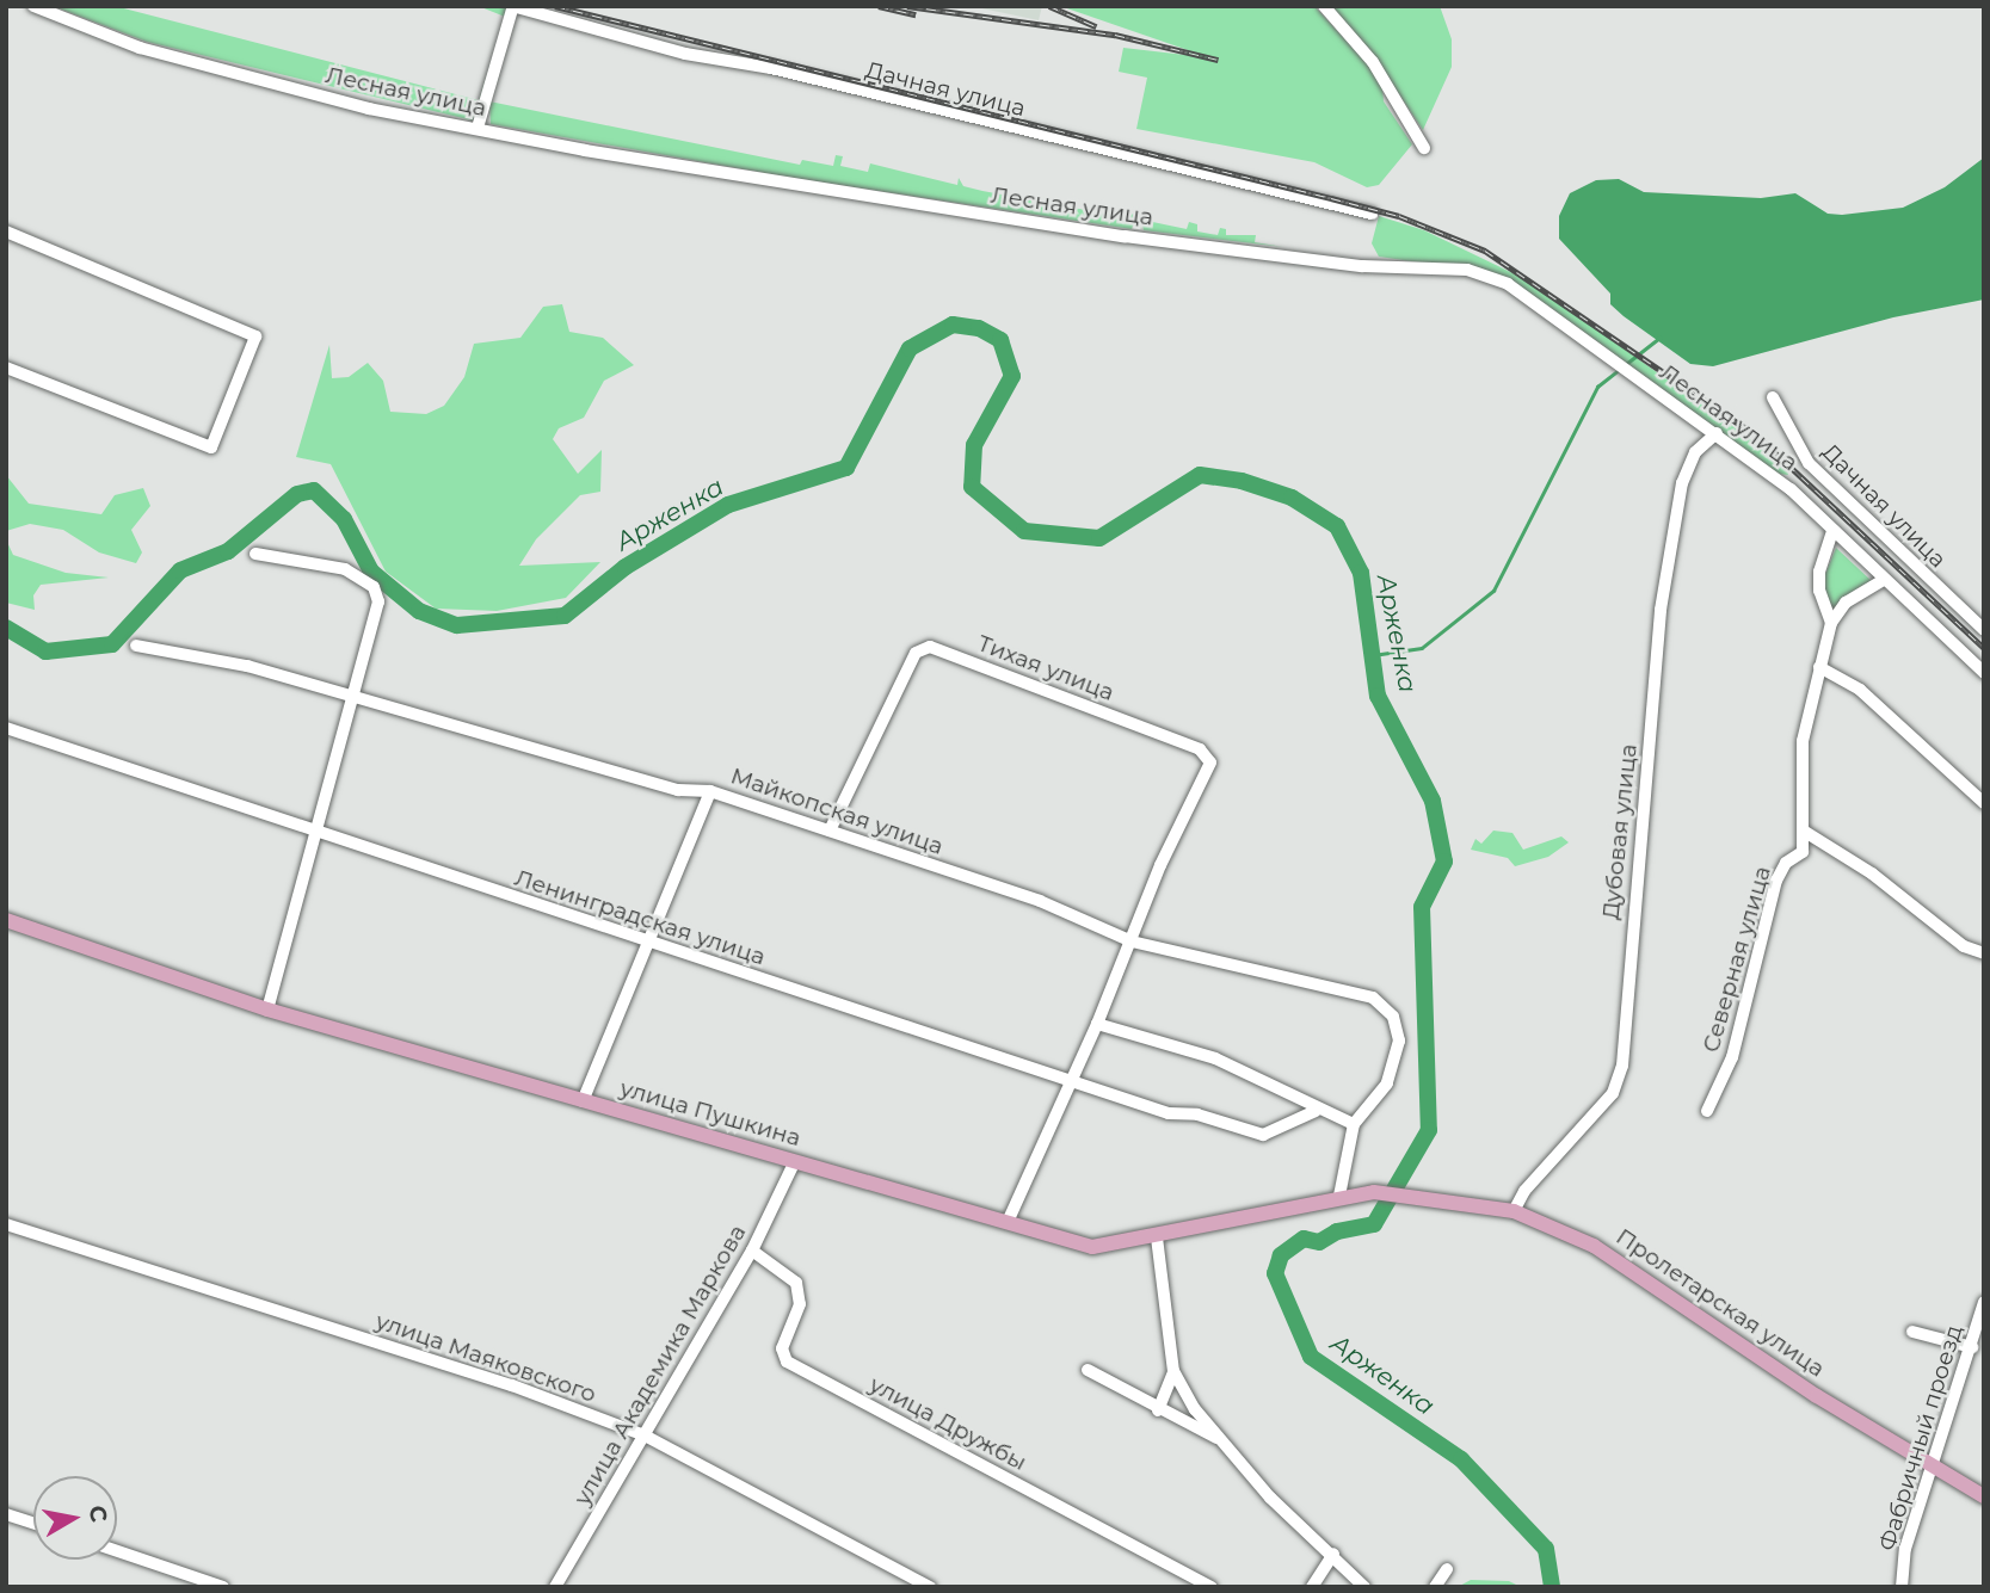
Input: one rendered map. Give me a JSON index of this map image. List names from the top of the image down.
{
  "streets": {
    "main road": ["улица Пушкина", "Пролетарская улица"],
    "street": [
      "Дачная улица",
      "Лесная улица",
      "Тихая улица",
      "Майкопская улица",
      "Дубовая улица",
      "Ленинградская улица",
      "Северная улица",
      "улица Маяковского",
      "улица Академика Маркова",
      "улица Дружбы",
      "Фабричный проезд"
    ]
  },
  "crossings": [
    ["Лесная улица", "Дубовая улица"],
    ["Тихая улица", "Майкопская улица"],
    ["Дубовая улица", "Пролетарская улица"],
    ["улица Пушкина", "Пролетарская улица"],
    ["улица Пушкина", "улица Академика Маркова"],
    ["Пролетарская улица", "Фабричный проезд"],
    ["улица Маяковского", "улица Академика Маркова"],
    ["улица Академика Маркова", "улица Дружбы"]
  ],
  "water": ["Арженка"],
  "north": "right"
}
